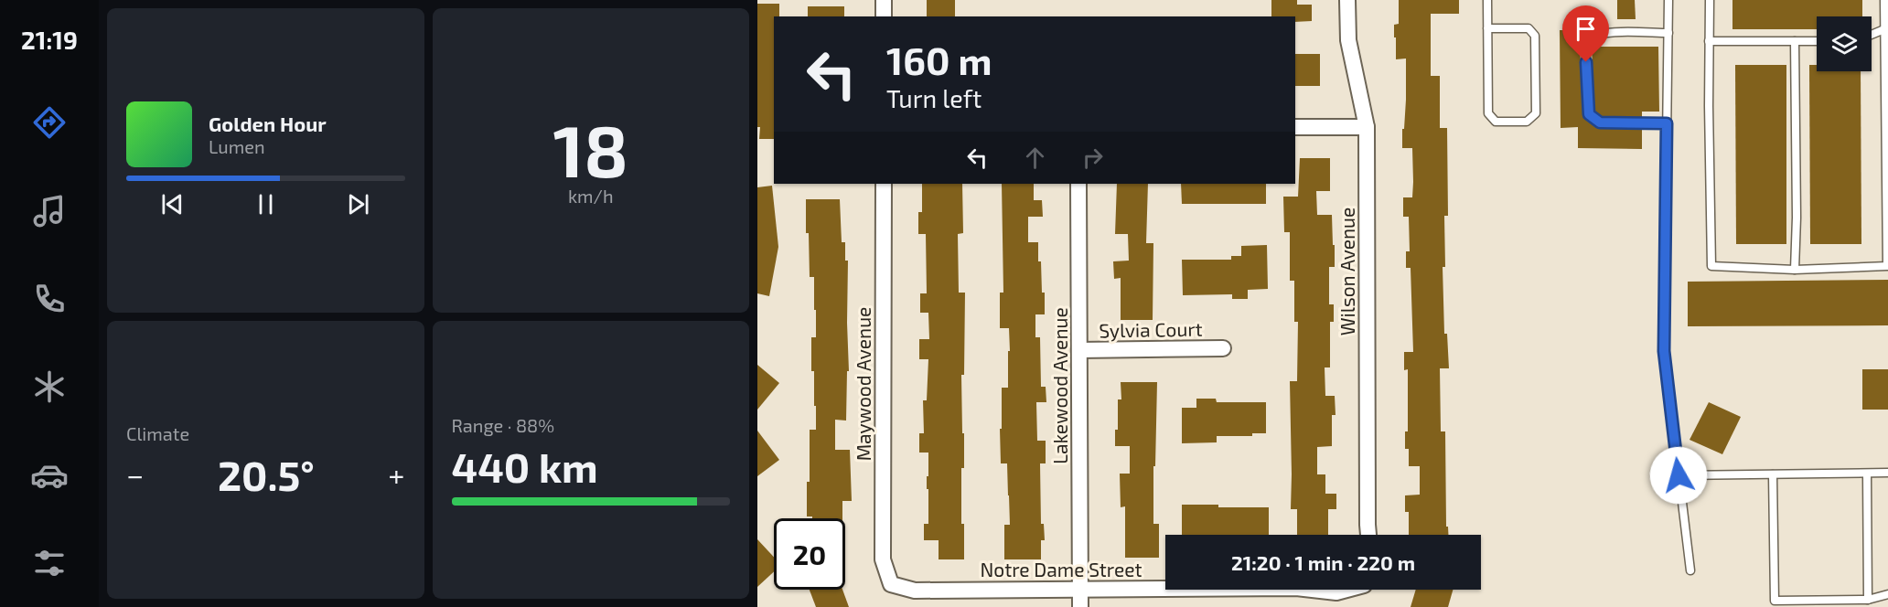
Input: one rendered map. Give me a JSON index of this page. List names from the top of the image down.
{
  "streets": {
    "street": [
      "Wilson Avenue",
      "Sylvia Court",
      "Maywood Avenue",
      "Lakewood Avenue",
      "Notre Dame Street"
    ]
  },
  "crossings": [
    ["Sylvia Court", "Lakewood Avenue"],
    ["Maywood Avenue", "Notre Dame Street"],
    ["Lakewood Avenue", "Notre Dame Street"]
  ],
  "page": {
    "tabs": "21:19",
    "tile": [
      ["18", "km/h"],
      "Climate",
      ["Range · 88%", "440 km"]
    ],
    "turn": ["160 m", "Turn left"],
    "song": ["Golden Hour", "Lumen"],
    "heat": ["−", "20.5°", "+"],
    "limit": "20",
    "trip": "21:20 · 1 min · 220 m"
  }
}
